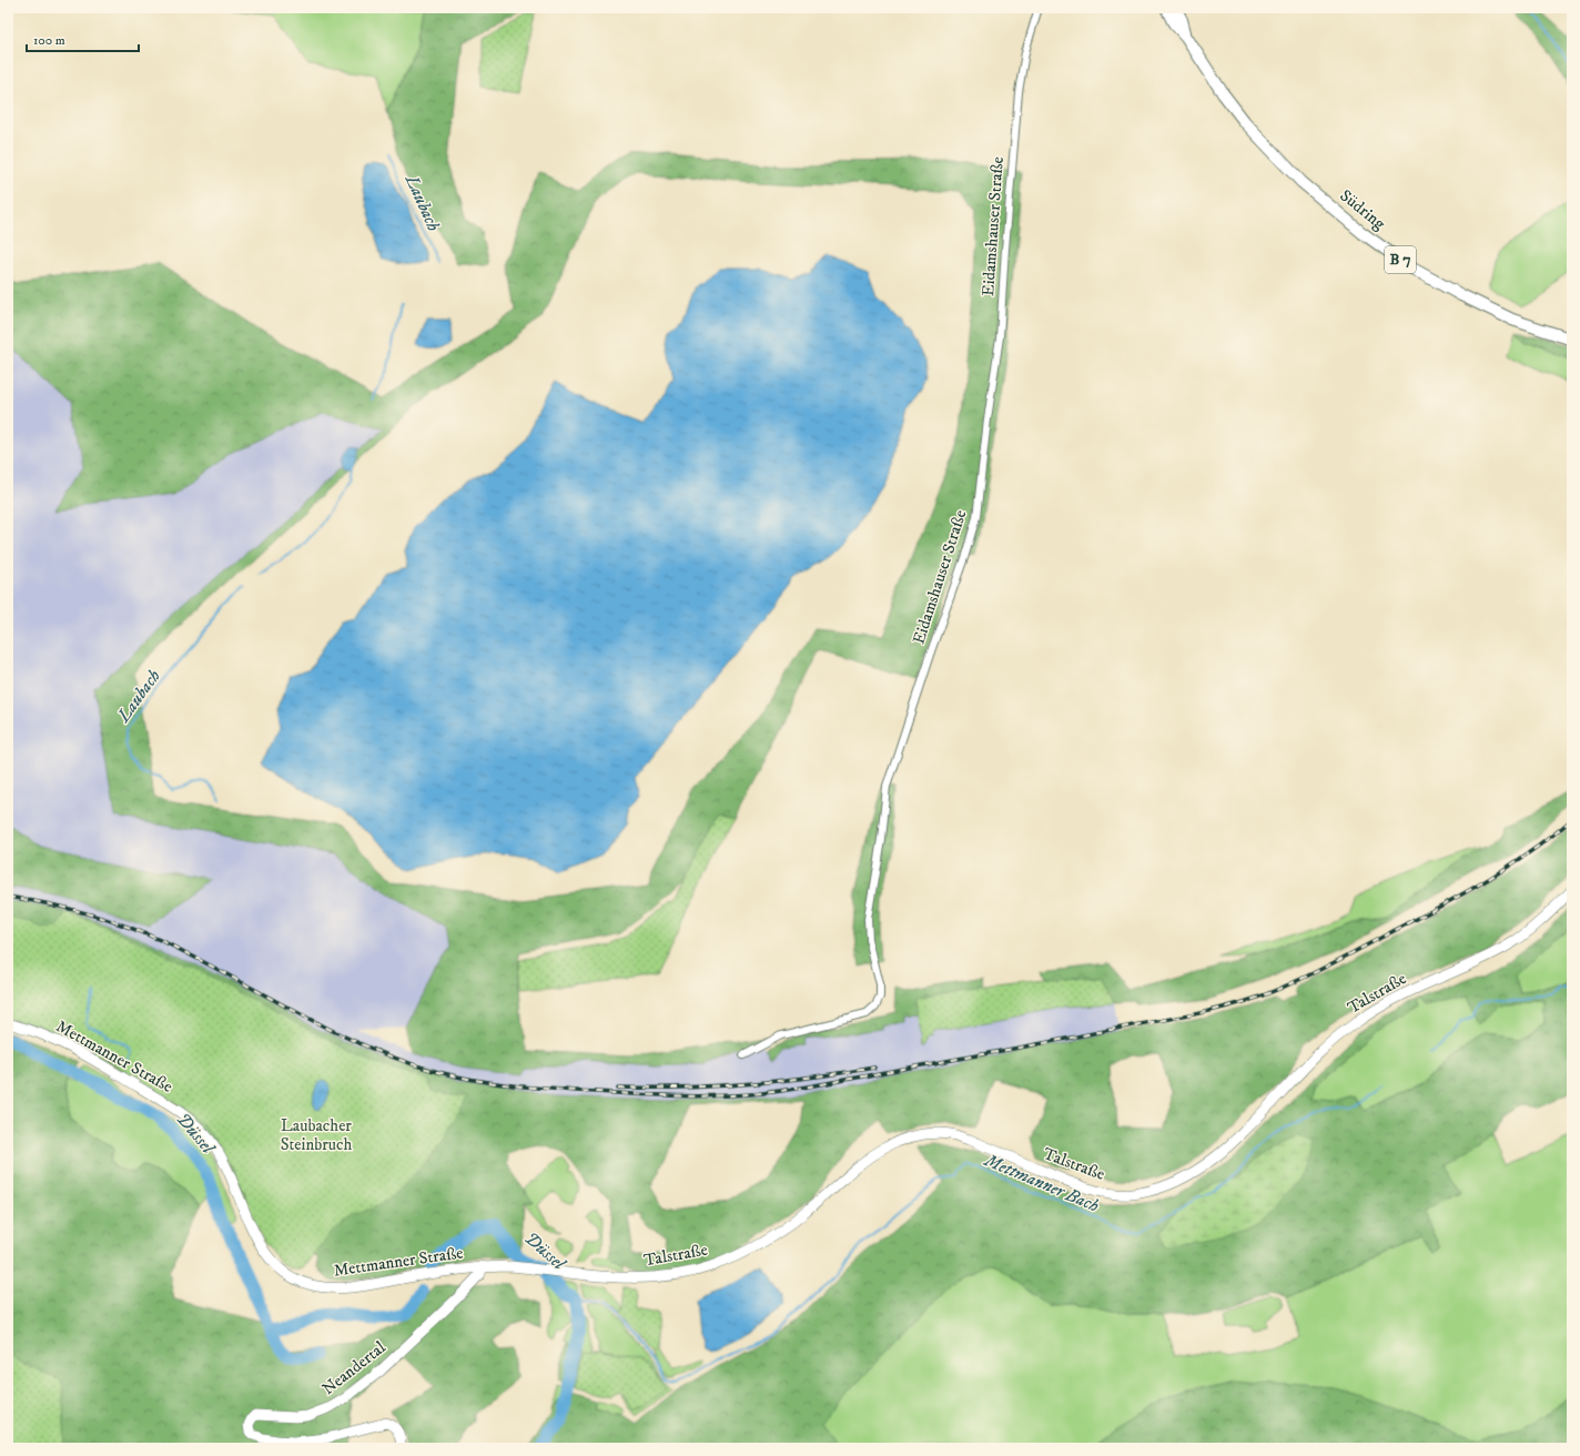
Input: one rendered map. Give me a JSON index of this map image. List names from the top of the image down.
{
  "streets": {
    "main road": [
      "Südring",
      "B 7",
      "Talstraße",
      "Mettmanner Straße",
      "Neandertal"
    ],
    "street": ["Eidamshauser Straße"]
  },
  "crossings": [
    ["Talstraße", "Mettmanner Straße"],
    ["Mettmanner Straße", "Neandertal"]
  ],
  "water": ["Laubach", "Düssel", "Mettmanner Bach"],
  "parks": ["Laubacher Steinbruch"],
  "scale_bar": "100 m"
}
